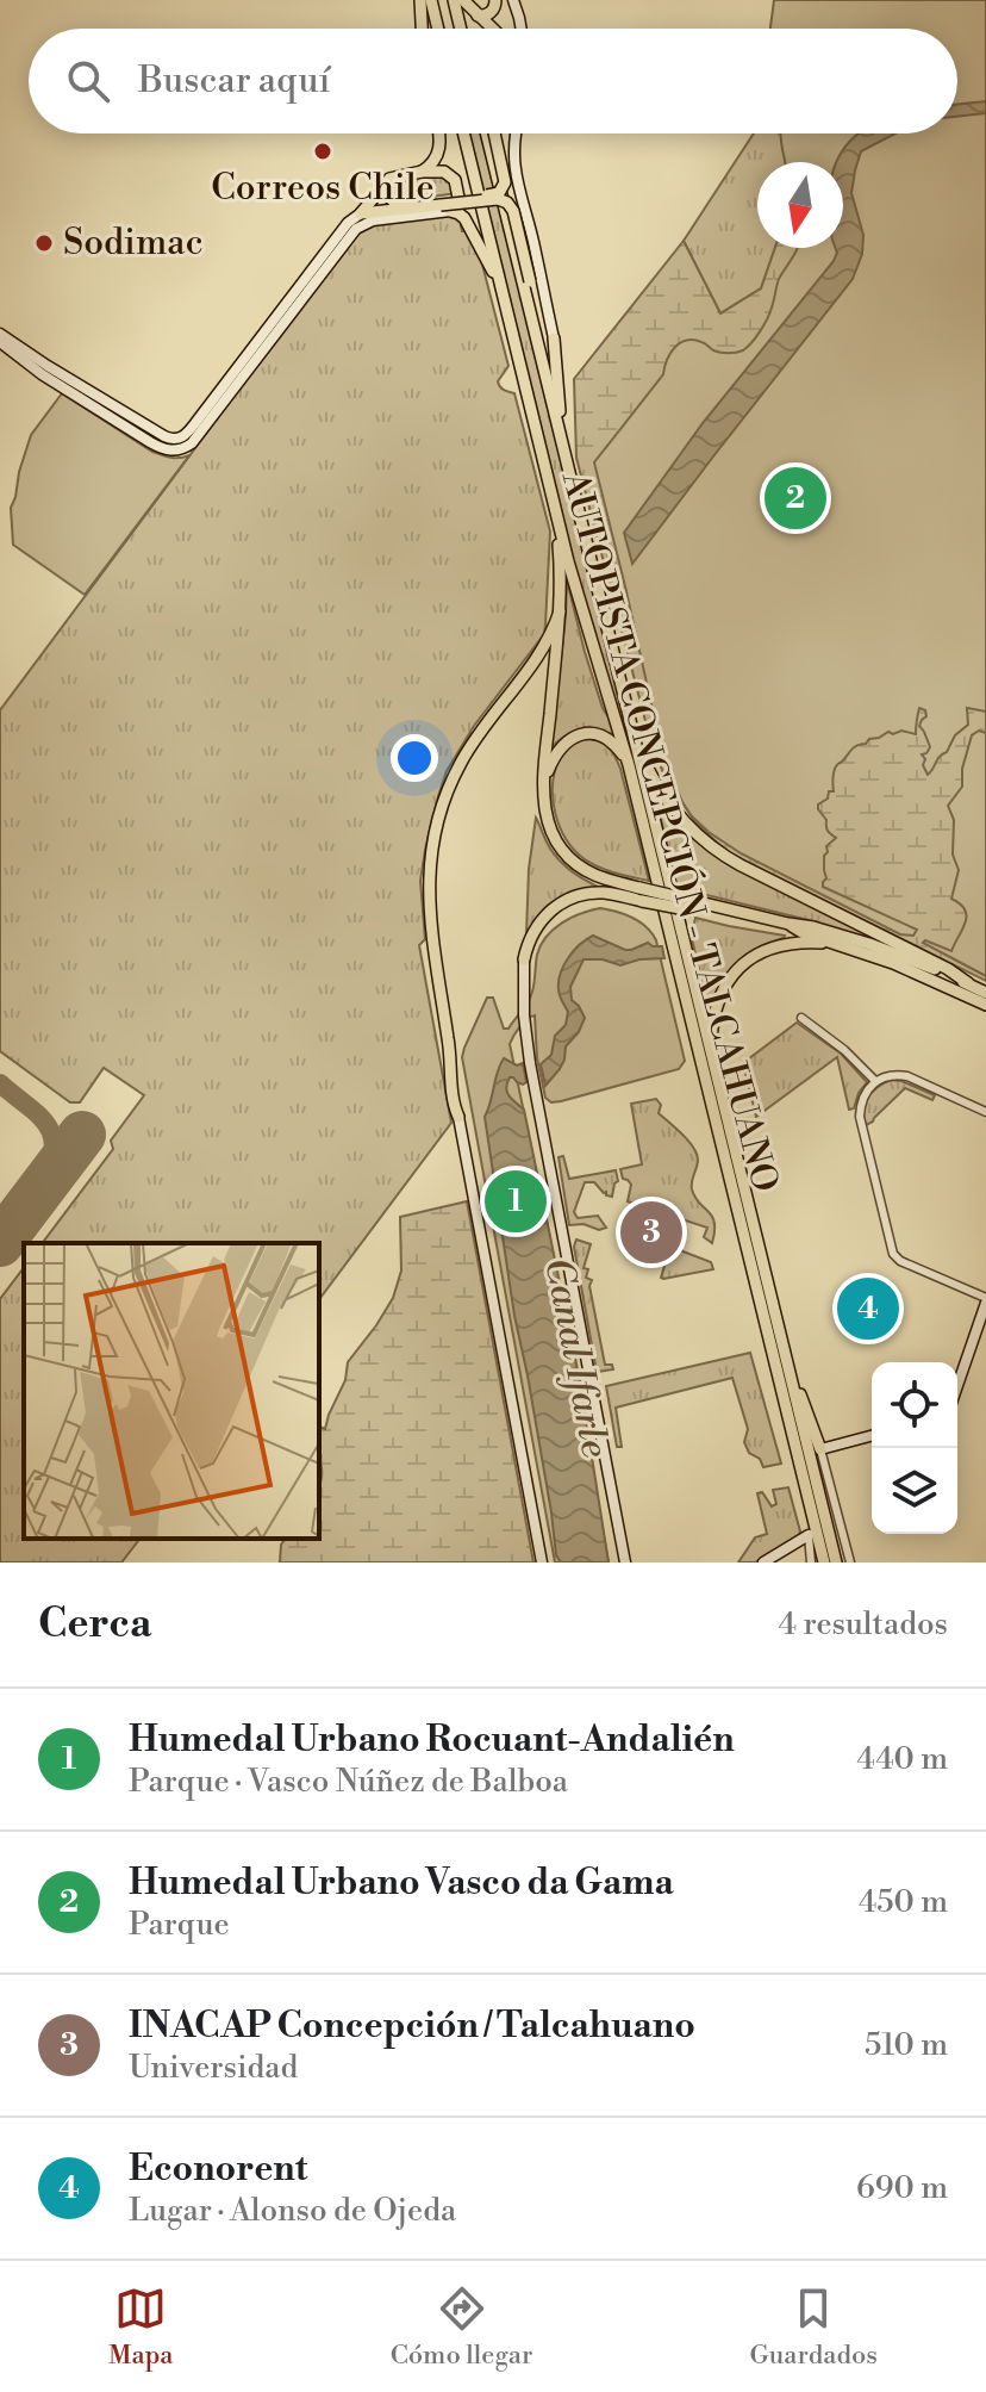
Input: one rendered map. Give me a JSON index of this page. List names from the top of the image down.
{
  "streets": {
    "main road": ["AUTOPISTA CONCEPCIÓN - TALCAHUANO"]
  },
  "water": ["Canal Ifarle"],
  "places": ["Correos Chile", "Sodimac"],
  "north": "bottom",
  "page": {
    "search": "Buscar aquí",
    "pins": [
      "2",
      "1",
      "3",
      "4"
    ],
    "heading": ["Cerca", "4 resultados"],
    "list": [
      {
        "mark": "1",
        "name": "Humedal Urbano Rocuant-Andalién",
        "note": "Parque · Vasco Núñez de Balboa",
        "value": "440 m"
      },
      {
        "mark": "2",
        "name": "Humedal Urbano Vasco da Gama",
        "note": "Parque",
        "value": "450 m"
      },
      {
        "mark": "3",
        "name": "INACAP Concepción / Talcahuano",
        "note": "Universidad",
        "value": "510 m"
      },
      {
        "mark": "4",
        "name": "Econorent",
        "note": "Lugar · Alonso de Ojeda",
        "value": "690 m"
      }
    ],
    "nav": ["Mapa", "Cómo llegar", "Guardados"]
  }
}
